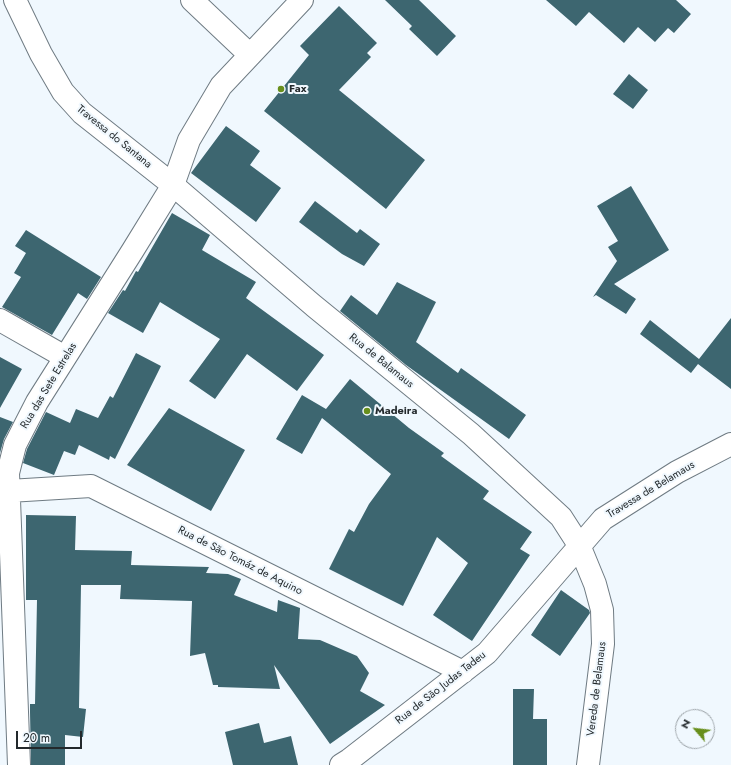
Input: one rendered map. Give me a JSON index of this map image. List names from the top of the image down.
{
  "streets": {
    "street": [
      "Travessa do Santana",
      "Rua de Balamaus",
      "Rua das Sete Estrelas",
      "Travessa de Belamaus",
      "Rua de São Tomáz de Aquino",
      "Rua de São Judas Tadeu",
      "Vereda de Belamaus"
    ]
  },
  "crossings": [
    ["Travessa do Santana", "Rua de Balamaus"],
    ["Travessa do Santana", "Rua das Sete Estrelas"],
    ["Rua de Balamaus", "Rua das Sete Estrelas"],
    ["Rua de Balamaus", "Travessa de Belamaus"],
    ["Rua de Balamaus", "Rua de São Judas Tadeu"],
    ["Rua de Balamaus", "Vereda de Belamaus"],
    ["Rua das Sete Estrelas", "Rua de São Tomáz de Aquino"],
    ["Travessa de Belamaus", "Rua de São Judas Tadeu"],
    ["Travessa de Belamaus", "Vereda de Belamaus"],
    ["Rua de São Tomáz de Aquino", "Rua de São Judas Tadeu"],
    ["Rua de São Judas Tadeu", "Vereda de Belamaus"]
  ],
  "places": ["Fax", "Madeira"],
  "scale_bar": "20 m",
  "north": "top left"
}
